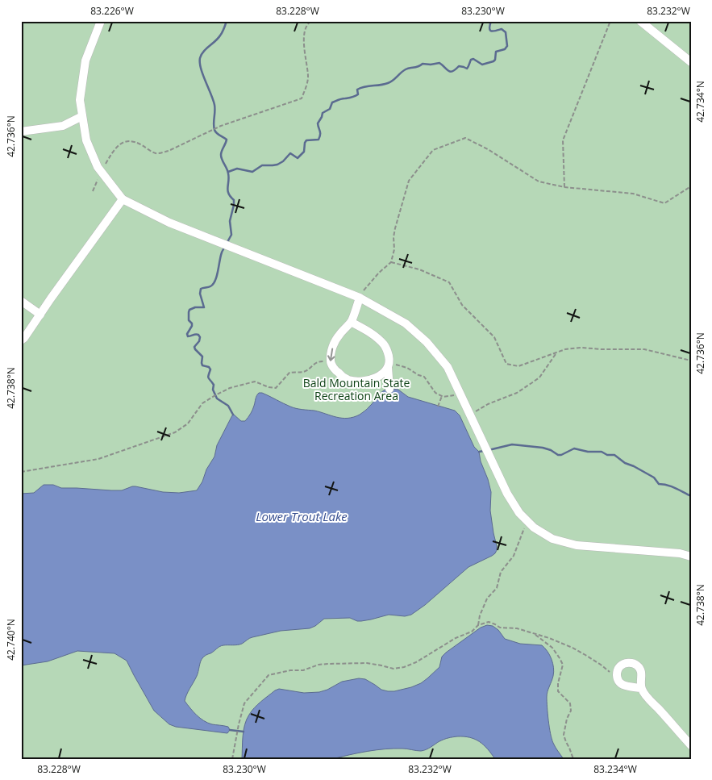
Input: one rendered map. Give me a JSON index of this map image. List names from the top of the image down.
{
  "water": ["Lower Trout Lake"],
  "parks": ["Bald Mountain State Recreation Area"],
  "coordinates": [
    "83.226°W",
    "83.228°W",
    "83.230°W",
    "83.232°W",
    "42.734°N",
    "42.736°N",
    "42.738°N",
    "42.740°N",
    "83.234°W"
  ]
}
